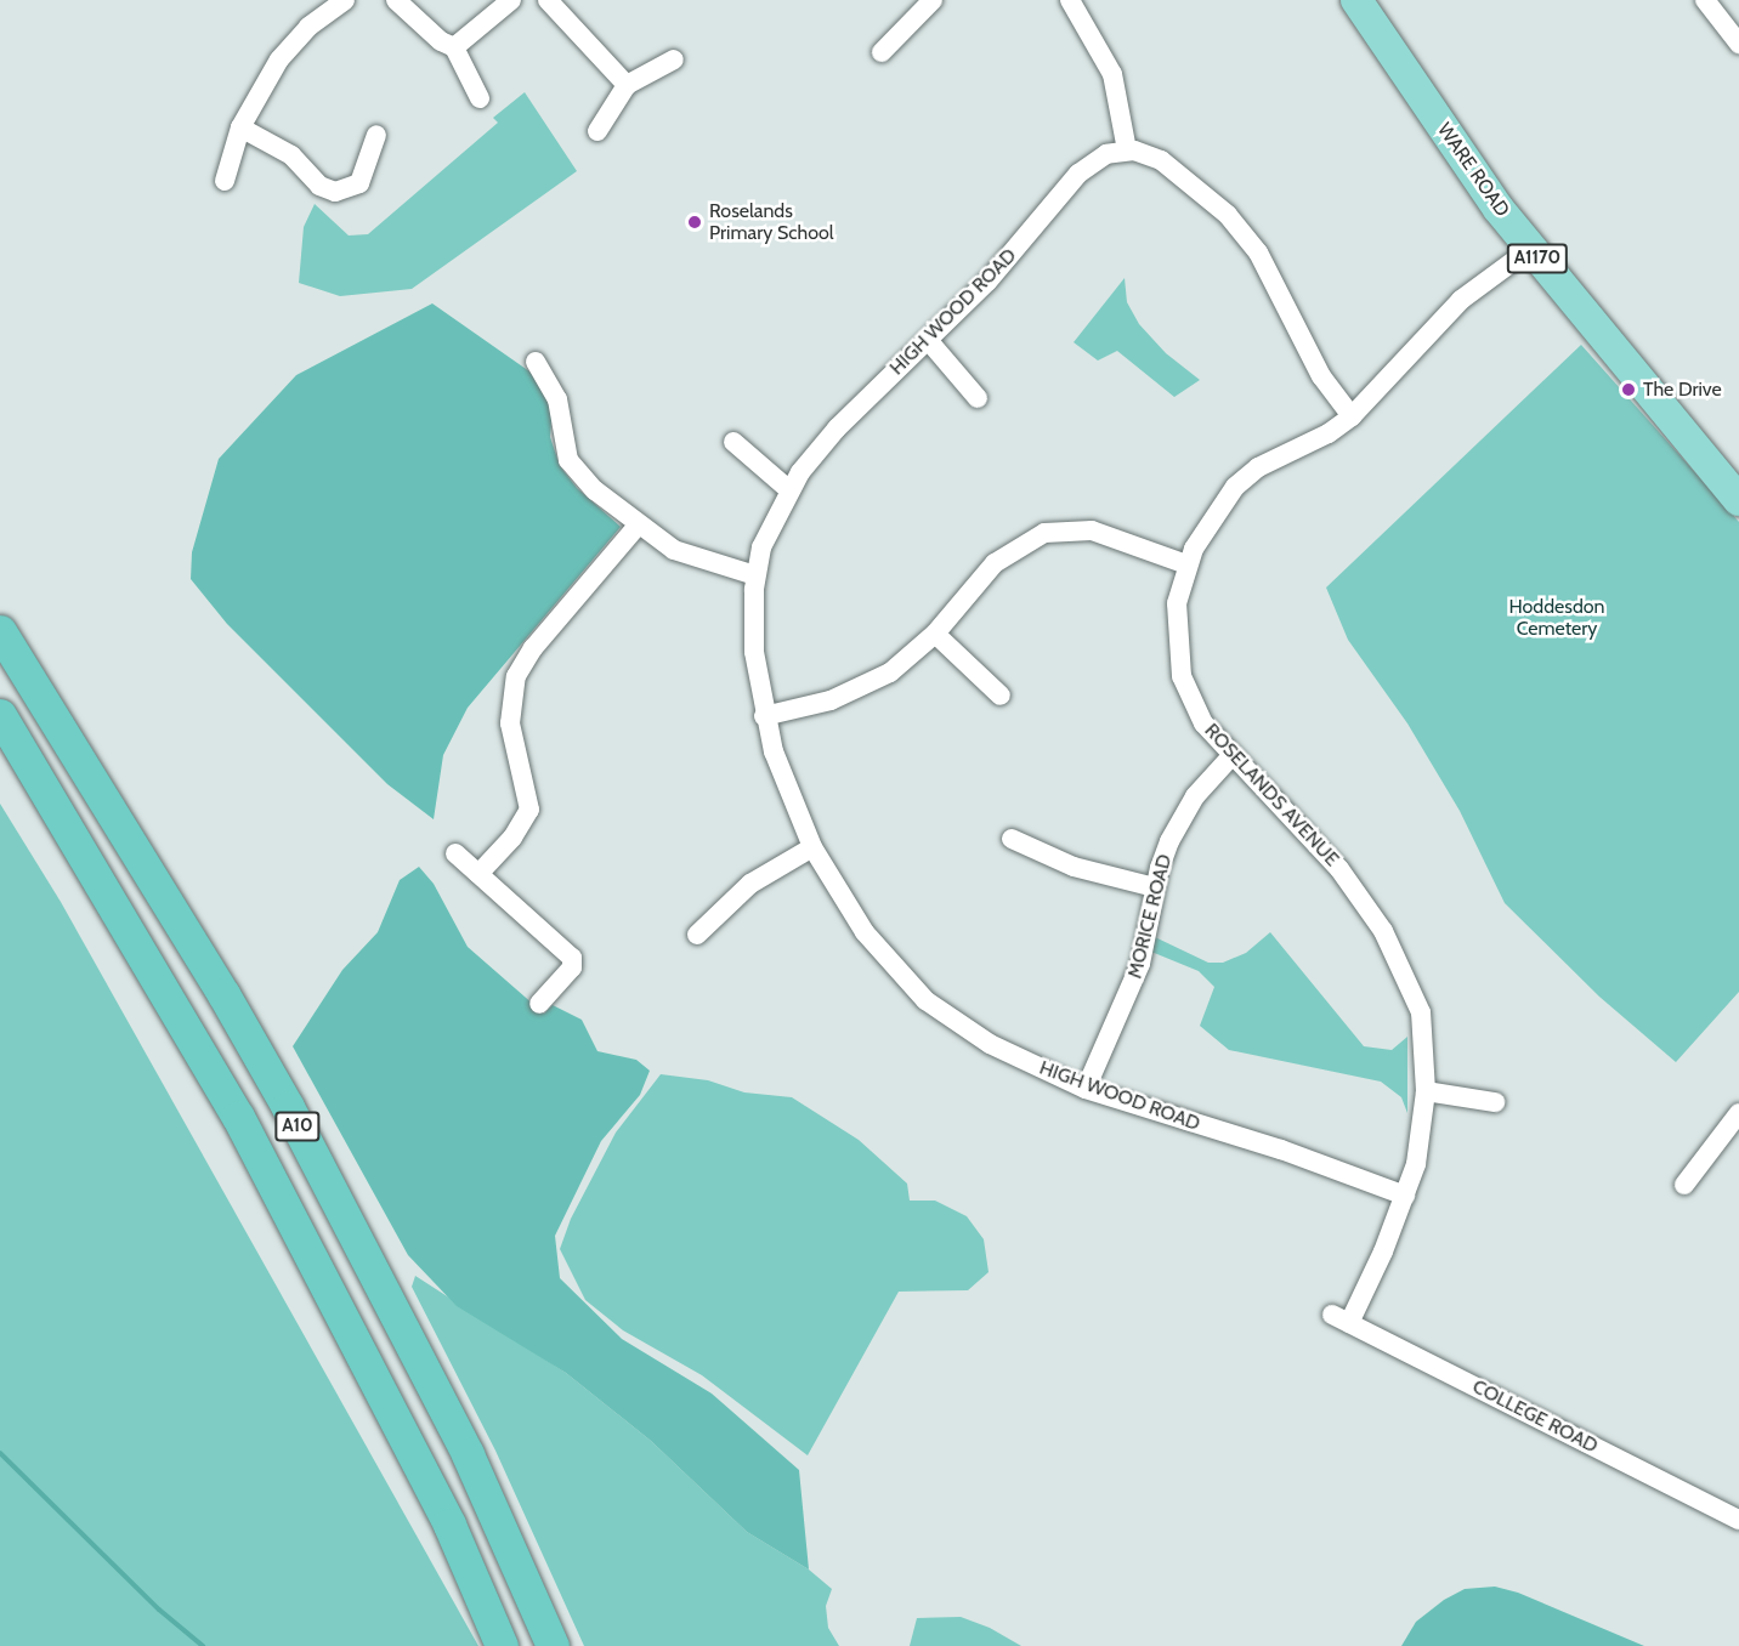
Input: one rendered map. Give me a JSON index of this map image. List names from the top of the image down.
{
  "streets": {
    "highway": ["A10"],
    "main road": ["WARE ROAD", "A1170"],
    "street": [
      "HIGH WOOD ROAD",
      "ROSELANDS AVENUE",
      "MORICE ROAD",
      "COLLEGE ROAD"
    ]
  },
  "crossings": [
    ["WARE ROAD", "ROSELANDS AVENUE"],
    ["HIGH WOOD ROAD", "ROSELANDS AVENUE"],
    ["HIGH WOOD ROAD", "MORICE ROAD"],
    ["ROSELANDS AVENUE", "MORICE ROAD"],
    ["ROSELANDS AVENUE", "COLLEGE ROAD"]
  ],
  "parks": ["Hoddesdon Cemetery"],
  "places": ["Roselands Primary School", "The Drive"]
}
